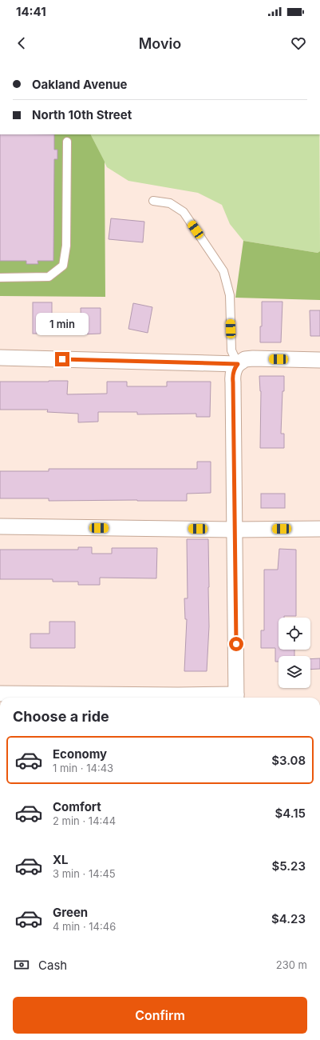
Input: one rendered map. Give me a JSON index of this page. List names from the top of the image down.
{
  "page": {
    "status": "14:41",
    "header": "Movio",
    "banner": ["Oakland Avenue", "North 10th Street"],
    "bubble": "1 min",
    "heading": "Choose a ride",
    "list": [
      {
        "name": "Economy",
        "note": "1 min · 14:43",
        "value": "$3.08"
      },
      {
        "name": "Comfort",
        "note": "2 min · 14:44",
        "value": "$4.15"
      },
      {
        "name": "XL",
        "note": "3 min · 14:45",
        "value": "$5.23"
      },
      {
        "name": "Green",
        "note": "4 min · 14:46",
        "value": "$4.23"
      }
    ],
    "pay": ["Cash", "230 m"],
    "buttons": "Confirm"
  }
}
